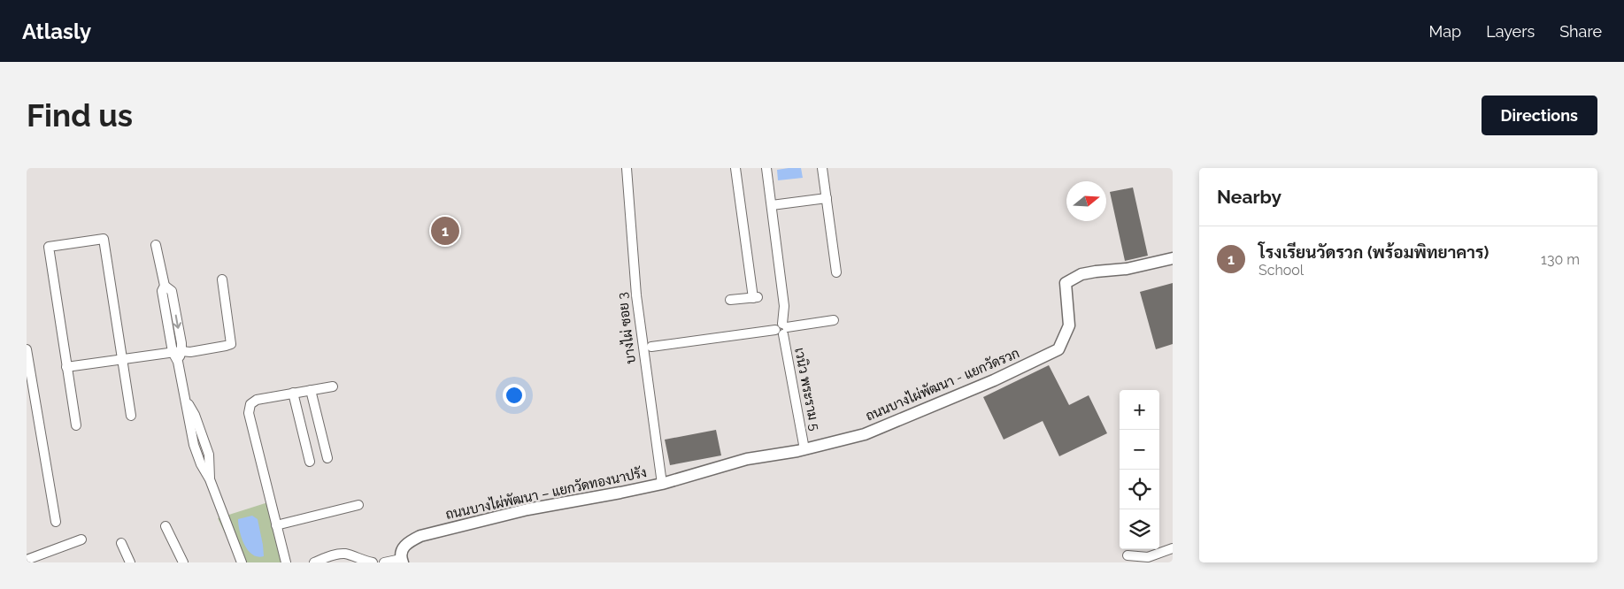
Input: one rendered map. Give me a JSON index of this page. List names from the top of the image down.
{
  "streets": {
    "street": [
      "บางไผ่ ซอย 3",
      "ถนนบางไผ่พัฒนา - แยกวัดรวก",
      "เวนิว พระราม 5",
      "ถนนบางไผ่พัฒนา – แยกวัดทองนาปรัง"
    ]
  },
  "crossings": [
    ["บางไผ่ ซอย 3", "ถนนบางไผ่พัฒนา - แยกวัดรวก"],
    ["บางไผ่ ซอย 3", "ถนนบางไผ่พัฒนา – แยกวัดทองนาปรัง"],
    ["ถนนบางไผ่พัฒนา - แยกวัดรวก", "เวนิว พระราม 5"],
    ["ถนนบางไผ่พัฒนา - แยกวัดรวก", "ถนนบางไผ่พัฒนา – แยกวัดทองนาปรัง"]
  ],
  "north": "right",
  "page": {
    "header": "Atlasly",
    "nav": ["Map", "Layers", "Share"],
    "buttons": "Directions",
    "title": "Find us",
    "heading": "Nearby",
    "pins": "1",
    "list": [
      {
        "mark": "1",
        "name": "โรงเรียนวัดรวก (พร้อมพิทยาคาร)",
        "note": "School",
        "value": "130 m"
      }
    ],
    "map_buttons": ["+", "−"]
  }
}
